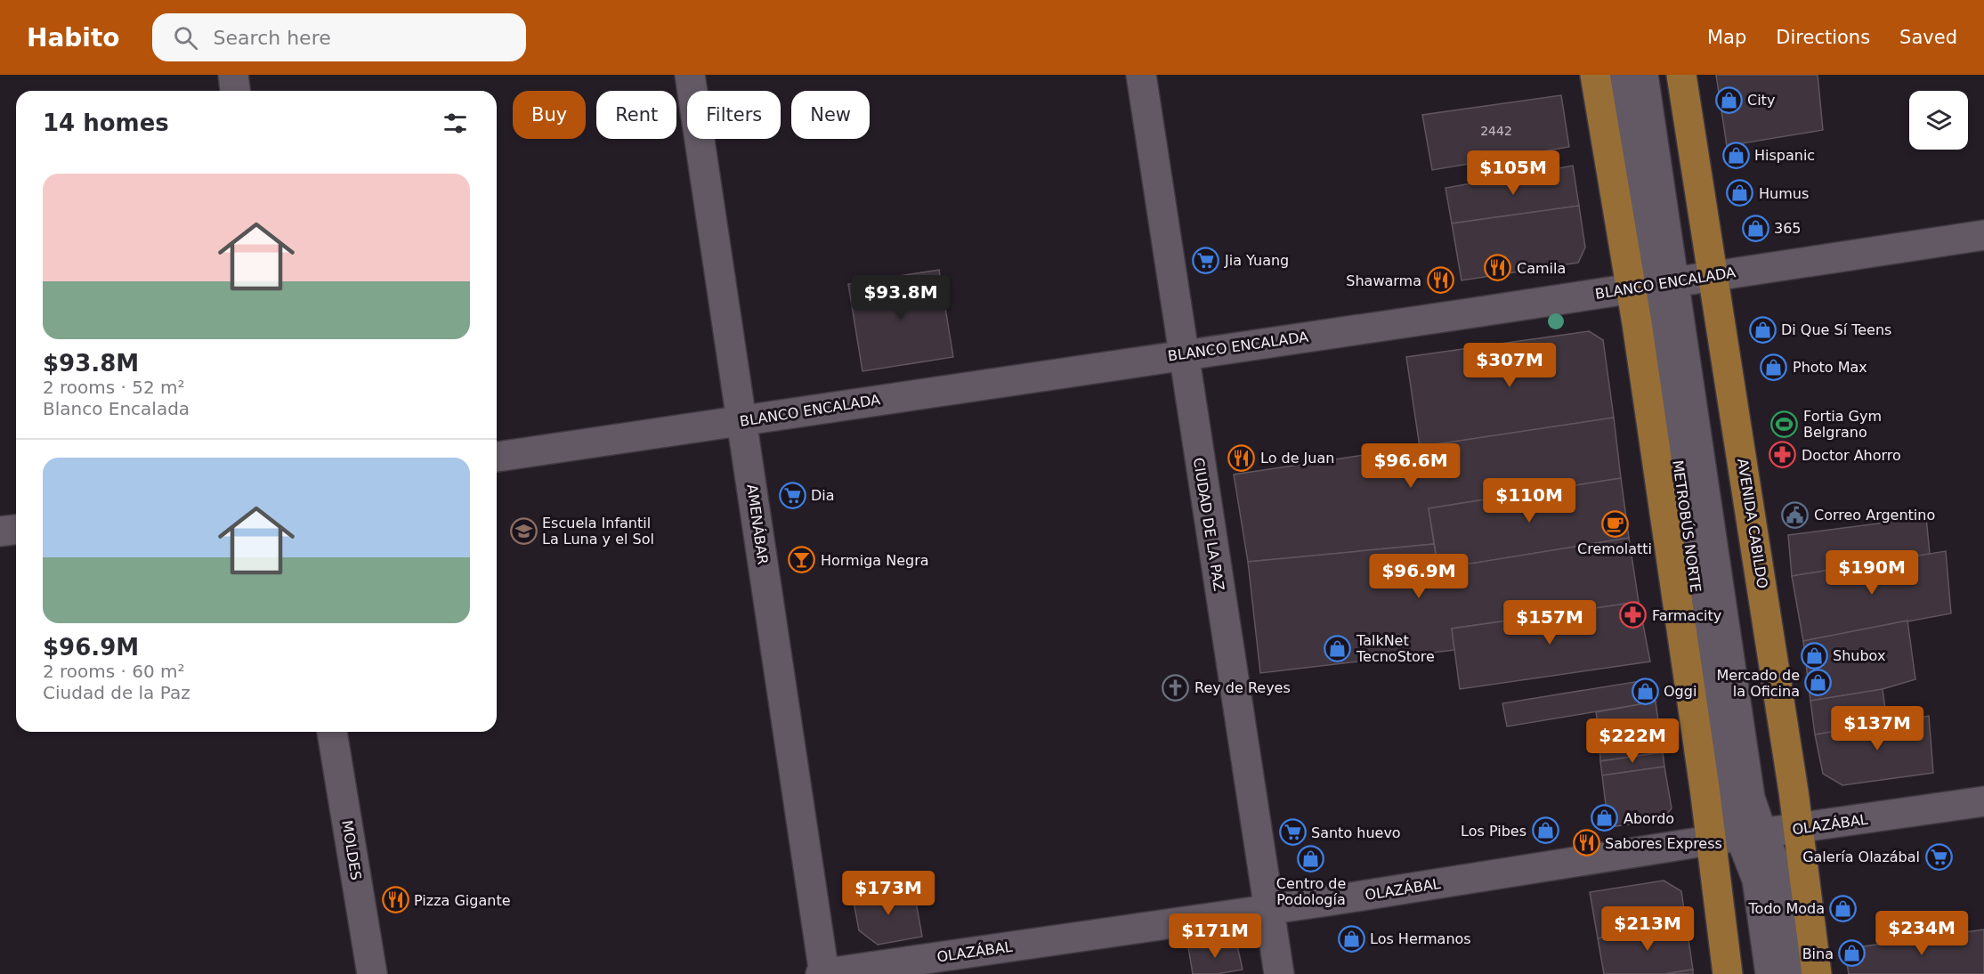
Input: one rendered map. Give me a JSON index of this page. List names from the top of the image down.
{
  "streets": {
    "main road": ["AVENIDA CABILDO"],
    "street": [
      "BLANCO ENCALADA",
      "AMENÁBAR",
      "CIUDAD DE LA PAZ",
      "METROBÚS NORTE",
      "OLAZÁBAL",
      "MOLDES"
    ]
  },
  "crossings": [
    ["BLANCO ENCALADA", "AVENIDA CABILDO"],
    ["BLANCO ENCALADA", "AMENÁBAR"],
    ["BLANCO ENCALADA", "CIUDAD DE LA PAZ"],
    ["BLANCO ENCALADA", "METROBÚS NORTE"],
    ["AVENIDA CABILDO", "OLAZÁBAL"],
    ["AMENÁBAR", "OLAZÁBAL"],
    ["CIUDAD DE LA PAZ", "OLAZÁBAL"],
    ["METROBÚS NORTE", "OLAZÁBAL"]
  ],
  "places": {
    "shop": [
      "City",
      "Hispanic",
      "Humus",
      "365",
      "Di Que Sí Teens",
      "Photo Max",
      "TalkNet TecnoStore",
      "Shubox",
      "Mercado de la Oficina",
      "Oggi",
      "Abordo",
      "Los Pibes",
      "Centro de Podología",
      "Todo Moda",
      "Los Hermanos",
      "Bina"
    ],
    "supermarket": [
      "Jia Yuang",
      "Dia",
      "Santo huevo",
      "Galería Olazábal"
    ],
    "restaurant": [
      "Camila",
      "Shawarma",
      "Lo de Juan",
      "Sabores Express",
      "Pizza Gigante"
    ],
    "sports": ["Fortia Gym Belgrano"],
    "pharmacy": ["Doctor Ahorro", "Farmacity"],
    "public building": ["Correo Argentino"],
    "cafe": ["Cremolatti"],
    "school or university": ["Escuela Infantil La Luna y el Sol"],
    "bar": ["Hormiga Negra"],
    "church": ["Rey de Reyes"]
  },
  "house_numbers": ["2442"],
  "page": {
    "header": "Habito",
    "search": "Search here",
    "nav": ["Map", "Directions", "Saved"],
    "chip": [
      "Buy",
      "Rent",
      "Filters",
      "New"
    ],
    "heading": "14 homes",
    "price": [
      "$105M",
      "$93.8M",
      "$307M",
      "$96.6M",
      "$110M",
      "$190M",
      "$96.9M",
      "$157M",
      "$137M",
      "$222M",
      "$173M",
      "$213M",
      "$234M",
      "$171M"
    ],
    "list": [
      {
        "name": "$93.8M",
        "note": "2 rooms · 52 m² · Blanco Encalada"
      },
      {
        "name": "$96.9M",
        "note": "2 rooms · 60 m² · Ciudad de la Paz"
      }
    ]
  }
}
